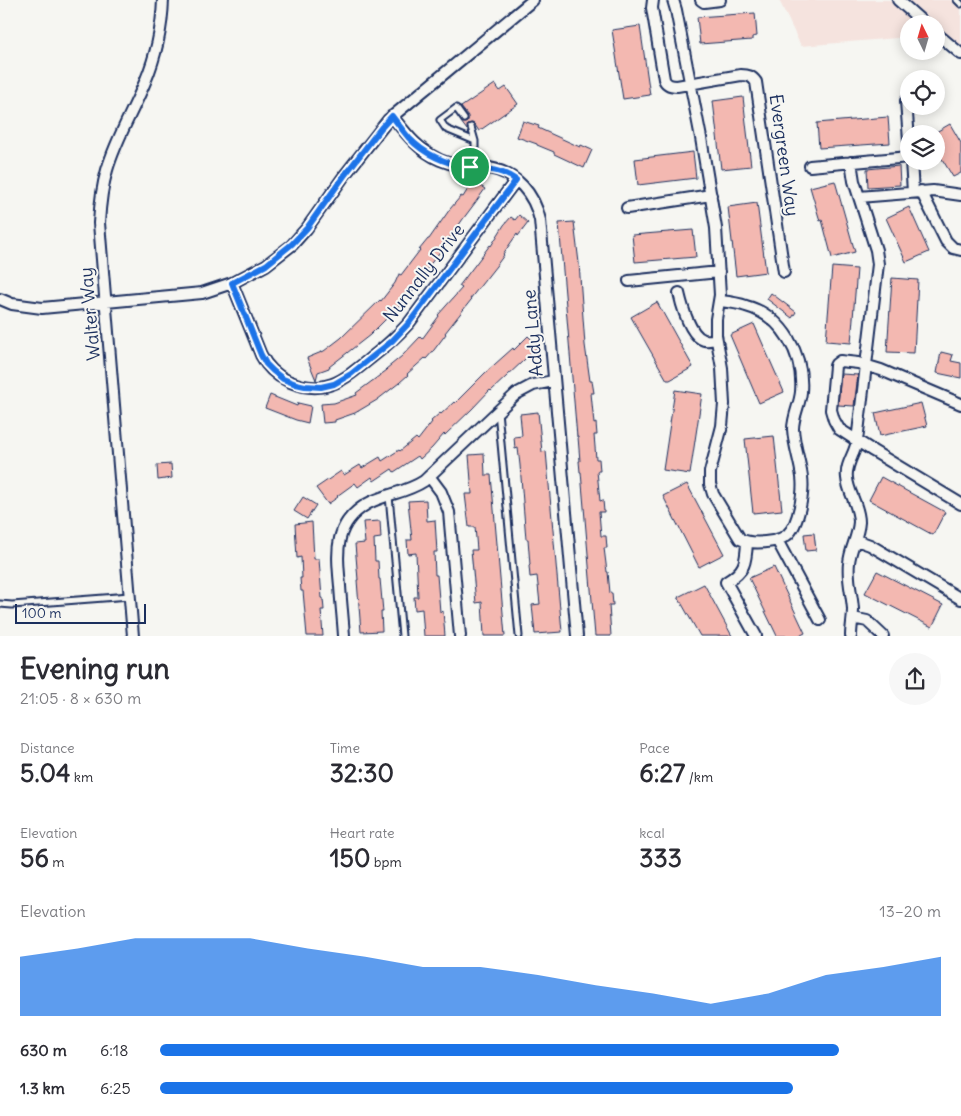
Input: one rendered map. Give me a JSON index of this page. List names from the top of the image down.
{
  "streets": {
    "street": [
      "Evergreen Way",
      "Nunnally Drive",
      "Walter Way",
      "Addy Lane"
    ]
  },
  "crossings": [
    ["Nunnally Drive", "Addy Lane"]
  ],
  "scale_bar": "100 m",
  "north": "top",
  "page": {
    "scale": "100 m",
    "heading": ["Evening run", "21:05 · 8 × 630 m"],
    "stats": [
      ["Distance", "5.04 km"],
      ["Time", "32:30"],
      ["Pace", "6:27 /km"],
      ["Elevation", "56 m"],
      ["Heart rate", "150 bpm"],
      ["kcal", "333"]
    ],
    "chart": ["Elevation", "13–20 m"],
    "list": [
      {
        "name": "630 m",
        "note": "6:18"
      },
      {
        "name": "1.3 km",
        "note": "6:25"
      }
    ]
  }
}
